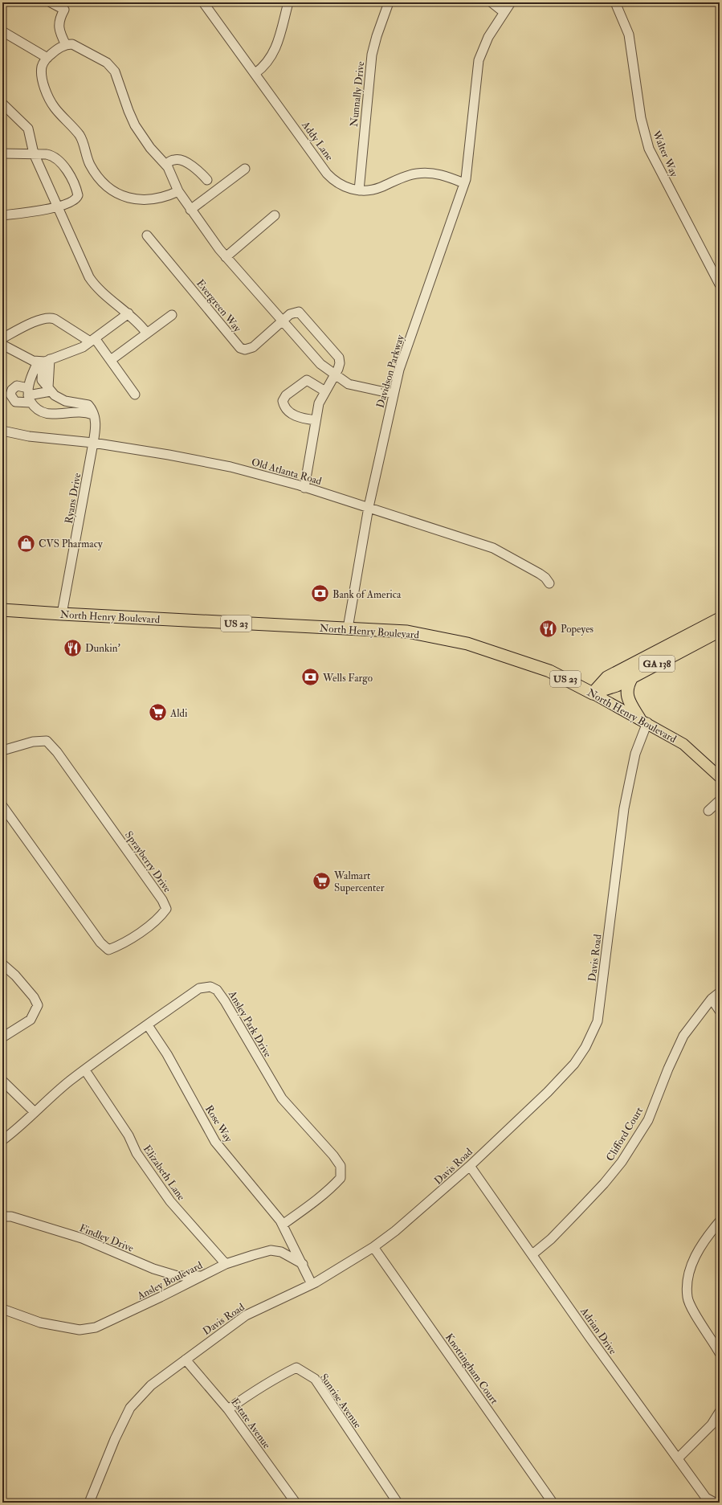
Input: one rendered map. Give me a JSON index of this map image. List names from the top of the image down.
{
  "streets": {
    "highway": ["North Henry Boulevard", "US 23", "GA 138"],
    "street": [
      "Nunnally Drive",
      "Addy Lane",
      "Walter Way",
      "Evergreen Way",
      "Davidson Parkway",
      "Old Atlanta Road",
      "Ryans Drive",
      "Sprayberry Drive",
      "Davis Road",
      "Ansley Park Drive",
      "Rose Way",
      "Clifford Court",
      "Elizabeth Lane",
      "Findley Drive",
      "Ansley Boulevard",
      "Adrian Drive",
      "Knottingham Court",
      "Sunrise Avenue",
      "Estate Avenue"
    ]
  },
  "crossings": [
    ["Nunnally Drive", "Addy Lane"],
    ["Addy Lane", "Davidson Parkway"],
    ["Evergreen Way", "Old Atlanta Road"],
    ["Davidson Parkway", "Old Atlanta Road"],
    ["Davidson Parkway", "North Henry Boulevard"],
    ["Old Atlanta Road", "Ryans Drive"],
    ["Ryans Drive", "North Henry Boulevard"],
    ["North Henry Boulevard", "GA 138"],
    ["North Henry Boulevard", "Davis Road"],
    ["Davis Road", "Adrian Drive"],
    ["Davis Road", "Knottingham Court"],
    ["Davis Road", "Estate Avenue"],
    ["Ansley Park Drive", "Rose Way"],
    ["Ansley Park Drive", "Elizabeth Lane"],
    ["Clifford Court", "Adrian Drive"],
    ["Elizabeth Lane", "Ansley Boulevard"],
    ["Findley Drive", "Ansley Boulevard"],
    ["Sunrise Avenue", "Estate Avenue"]
  ],
  "places": {
    "shop": ["CVS Pharmacy"],
    "bank": ["Bank of America", "Wells Fargo"],
    "restaurant": ["Popeyes", "Dunkin'"],
    "supermarket": ["Aldi", "Walmart Supercenter"]
  }
}
